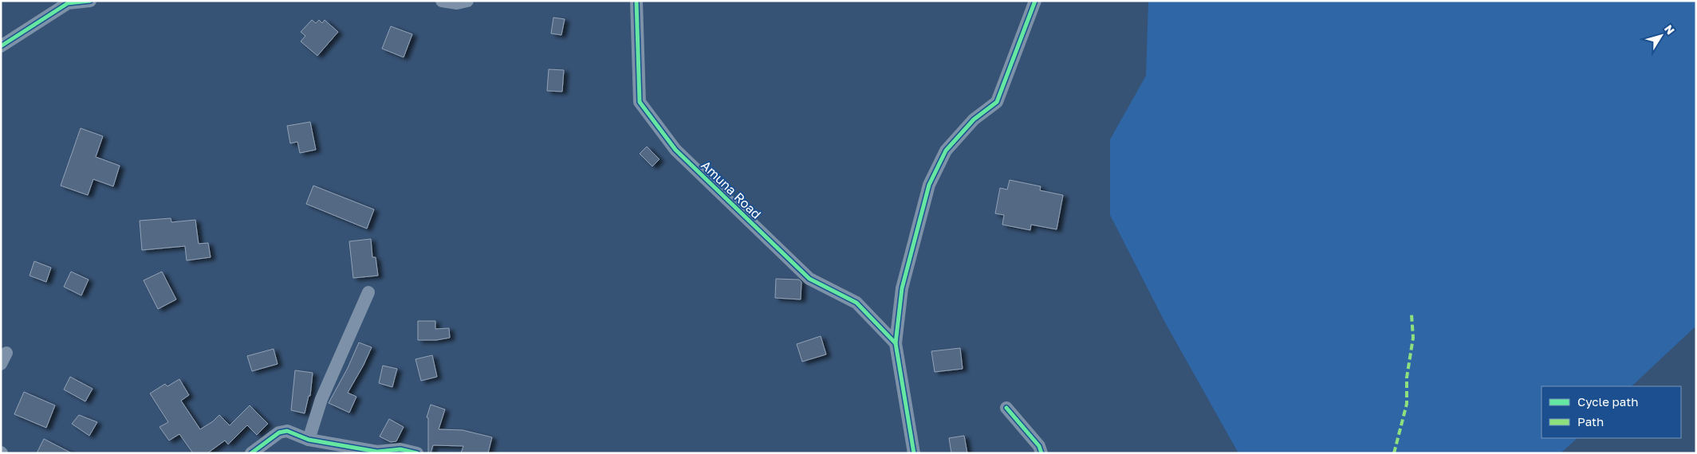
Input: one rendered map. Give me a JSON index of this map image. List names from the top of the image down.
{
  "streets": {
    "street": ["Amuna Road"]
  },
  "legend": ["Cycle path", "Path"],
  "north": "top right"
}
